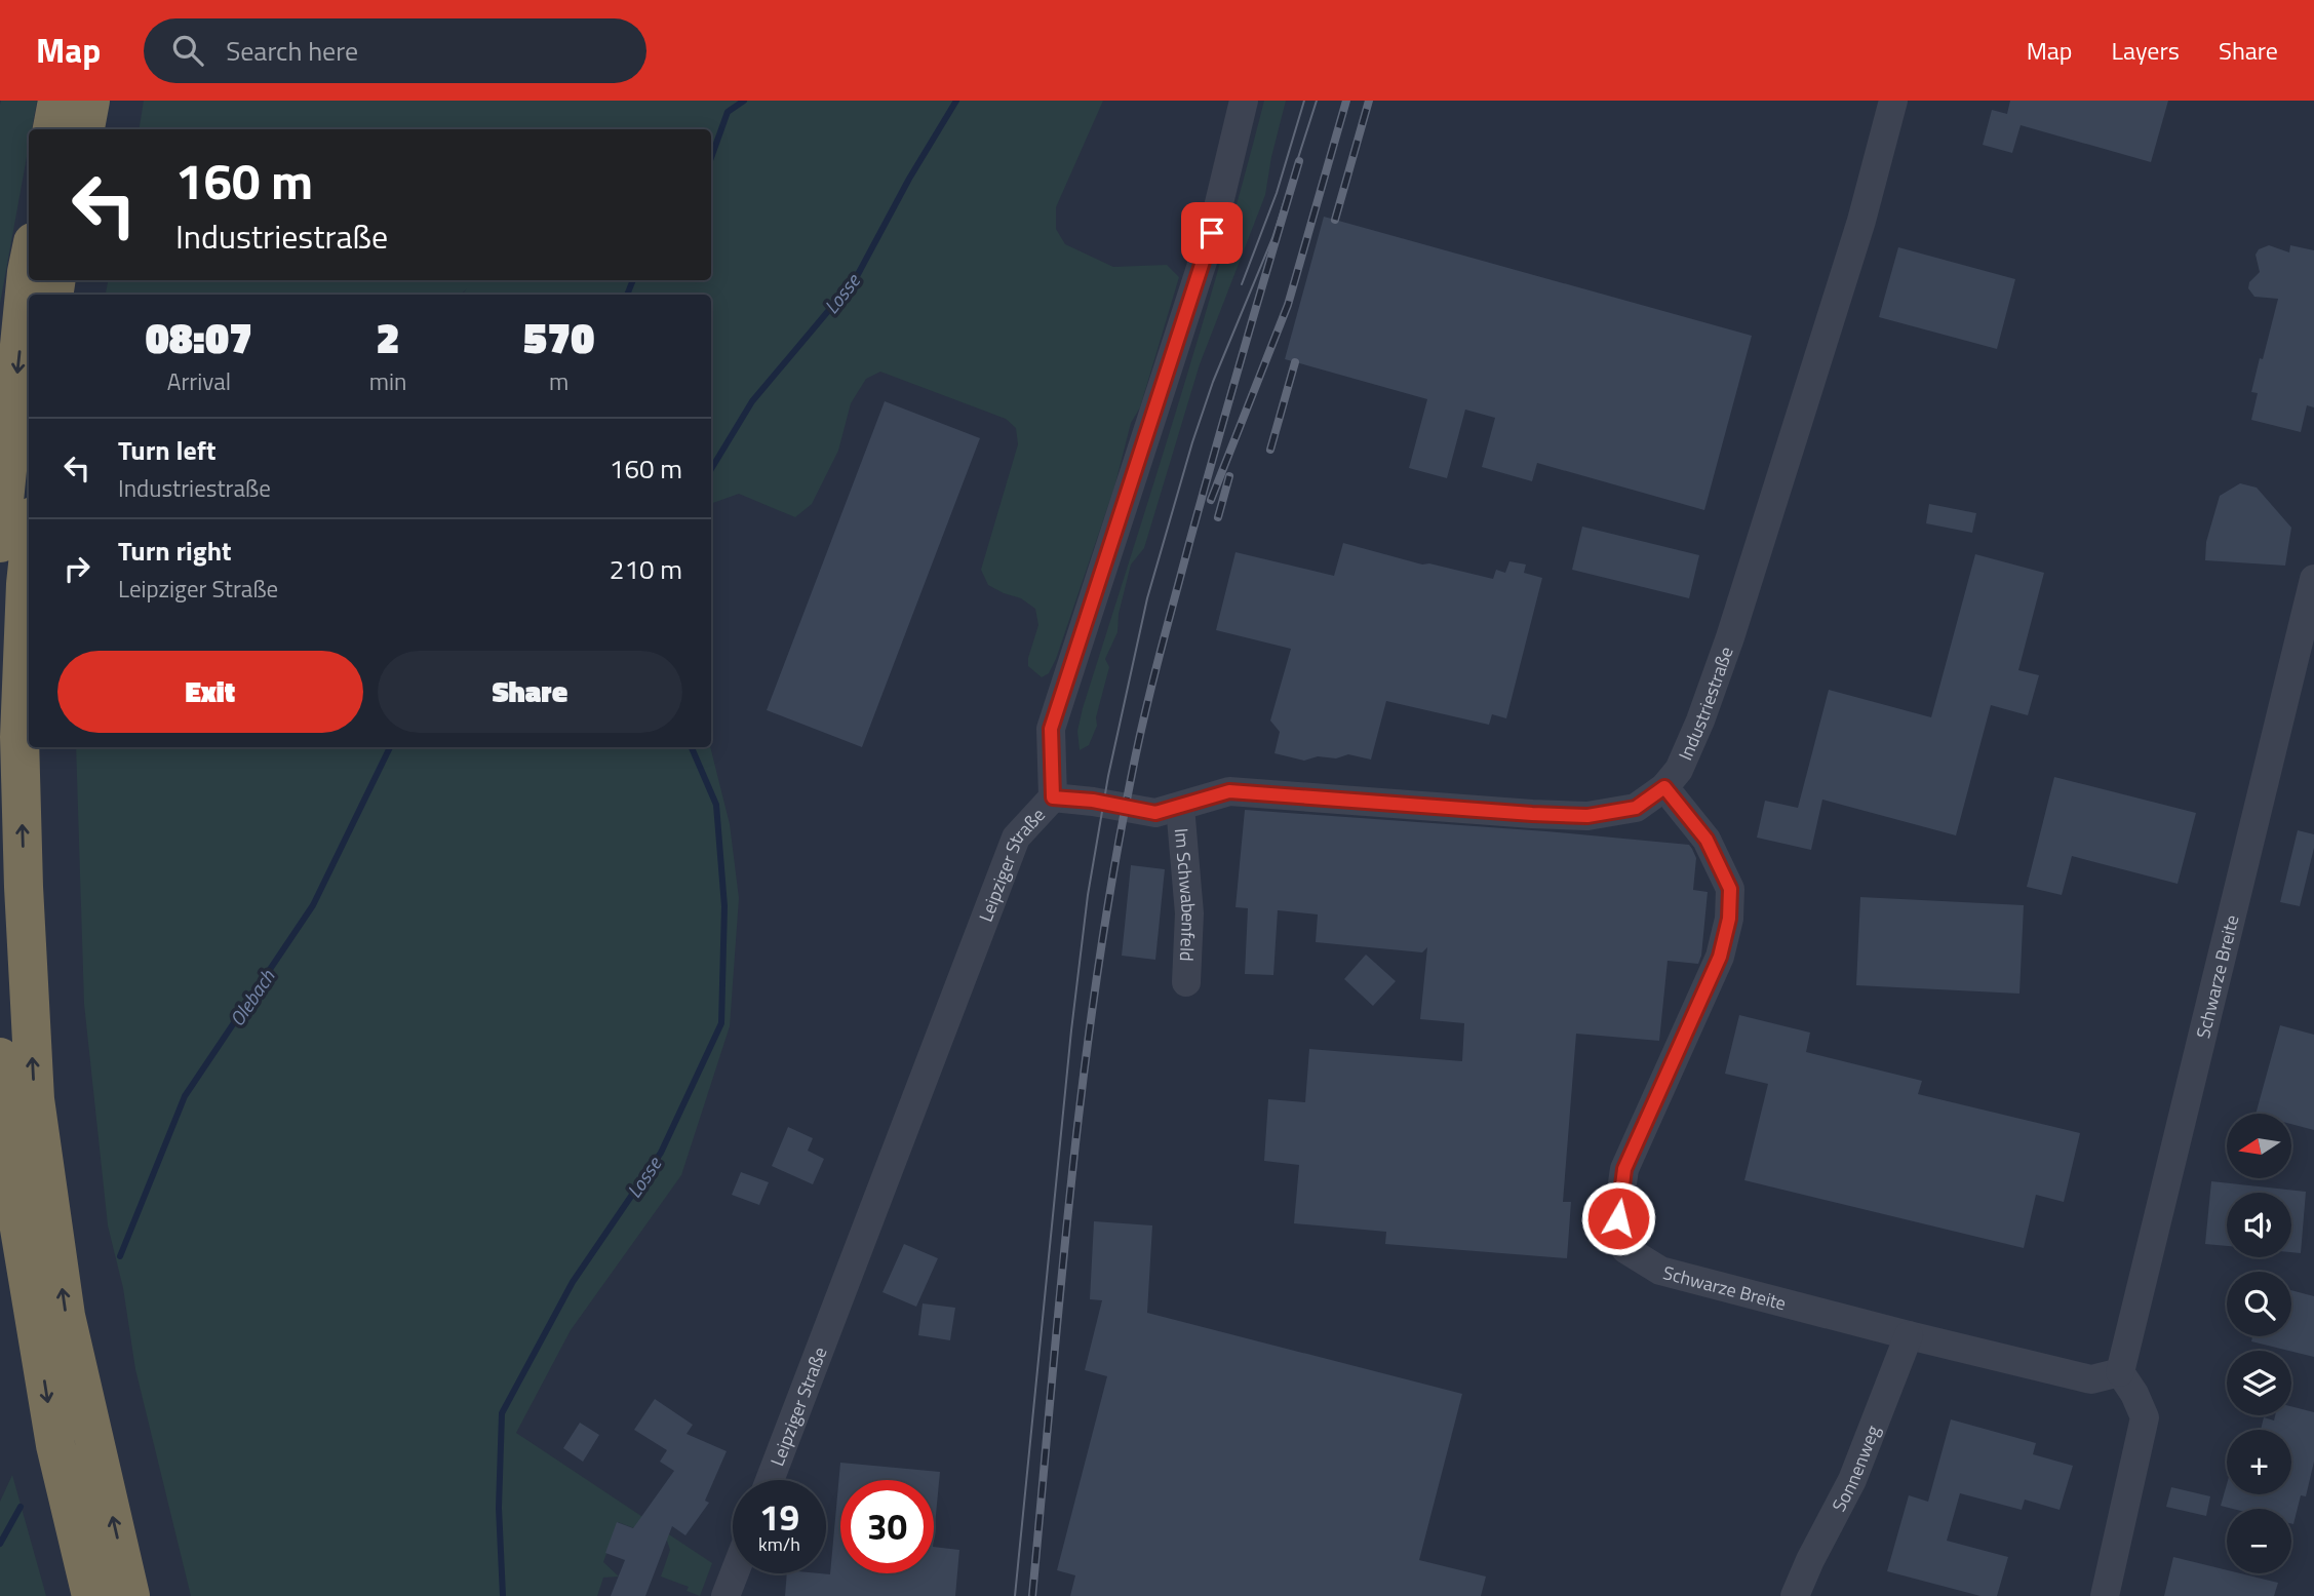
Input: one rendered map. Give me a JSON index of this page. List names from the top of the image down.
{
  "streets": {
    "street": [
      "Industriestraße",
      "Leipziger Straße",
      "Im Schwabenfeld",
      "Schwarze Breite",
      "Sonnenweg"
    ]
  },
  "crossings": [
    ["Industriestraße", "Leipziger Straße"],
    ["Industriestraße", "Im Schwabenfeld"],
    ["Industriestraße", "Schwarze Breite"],
    ["Schwarze Breite", "Sonnenweg"]
  ],
  "water": ["Losse", "Olebach"],
  "north": "left",
  "page": {
    "header": "Map",
    "search": "Search here",
    "nav": ["Map", "Layers", "Share"],
    "turn": ["160 m", "Industriestraße"],
    "eta": [
      "08:07",
      "Arrival",
      "2",
      "min",
      "570",
      "m"
    ],
    "list": [
      {
        "name": "Turn left",
        "note": "Industriestraße",
        "value": "160 m"
      },
      {
        "name": "Turn right",
        "note": "Leipziger Straße",
        "value": "210 m"
      }
    ],
    "buttons": ["Exit", "Share"],
    "map_buttons": ["+", "−"],
    "speed": "19 km/h",
    "limit": "30"
  }
}
